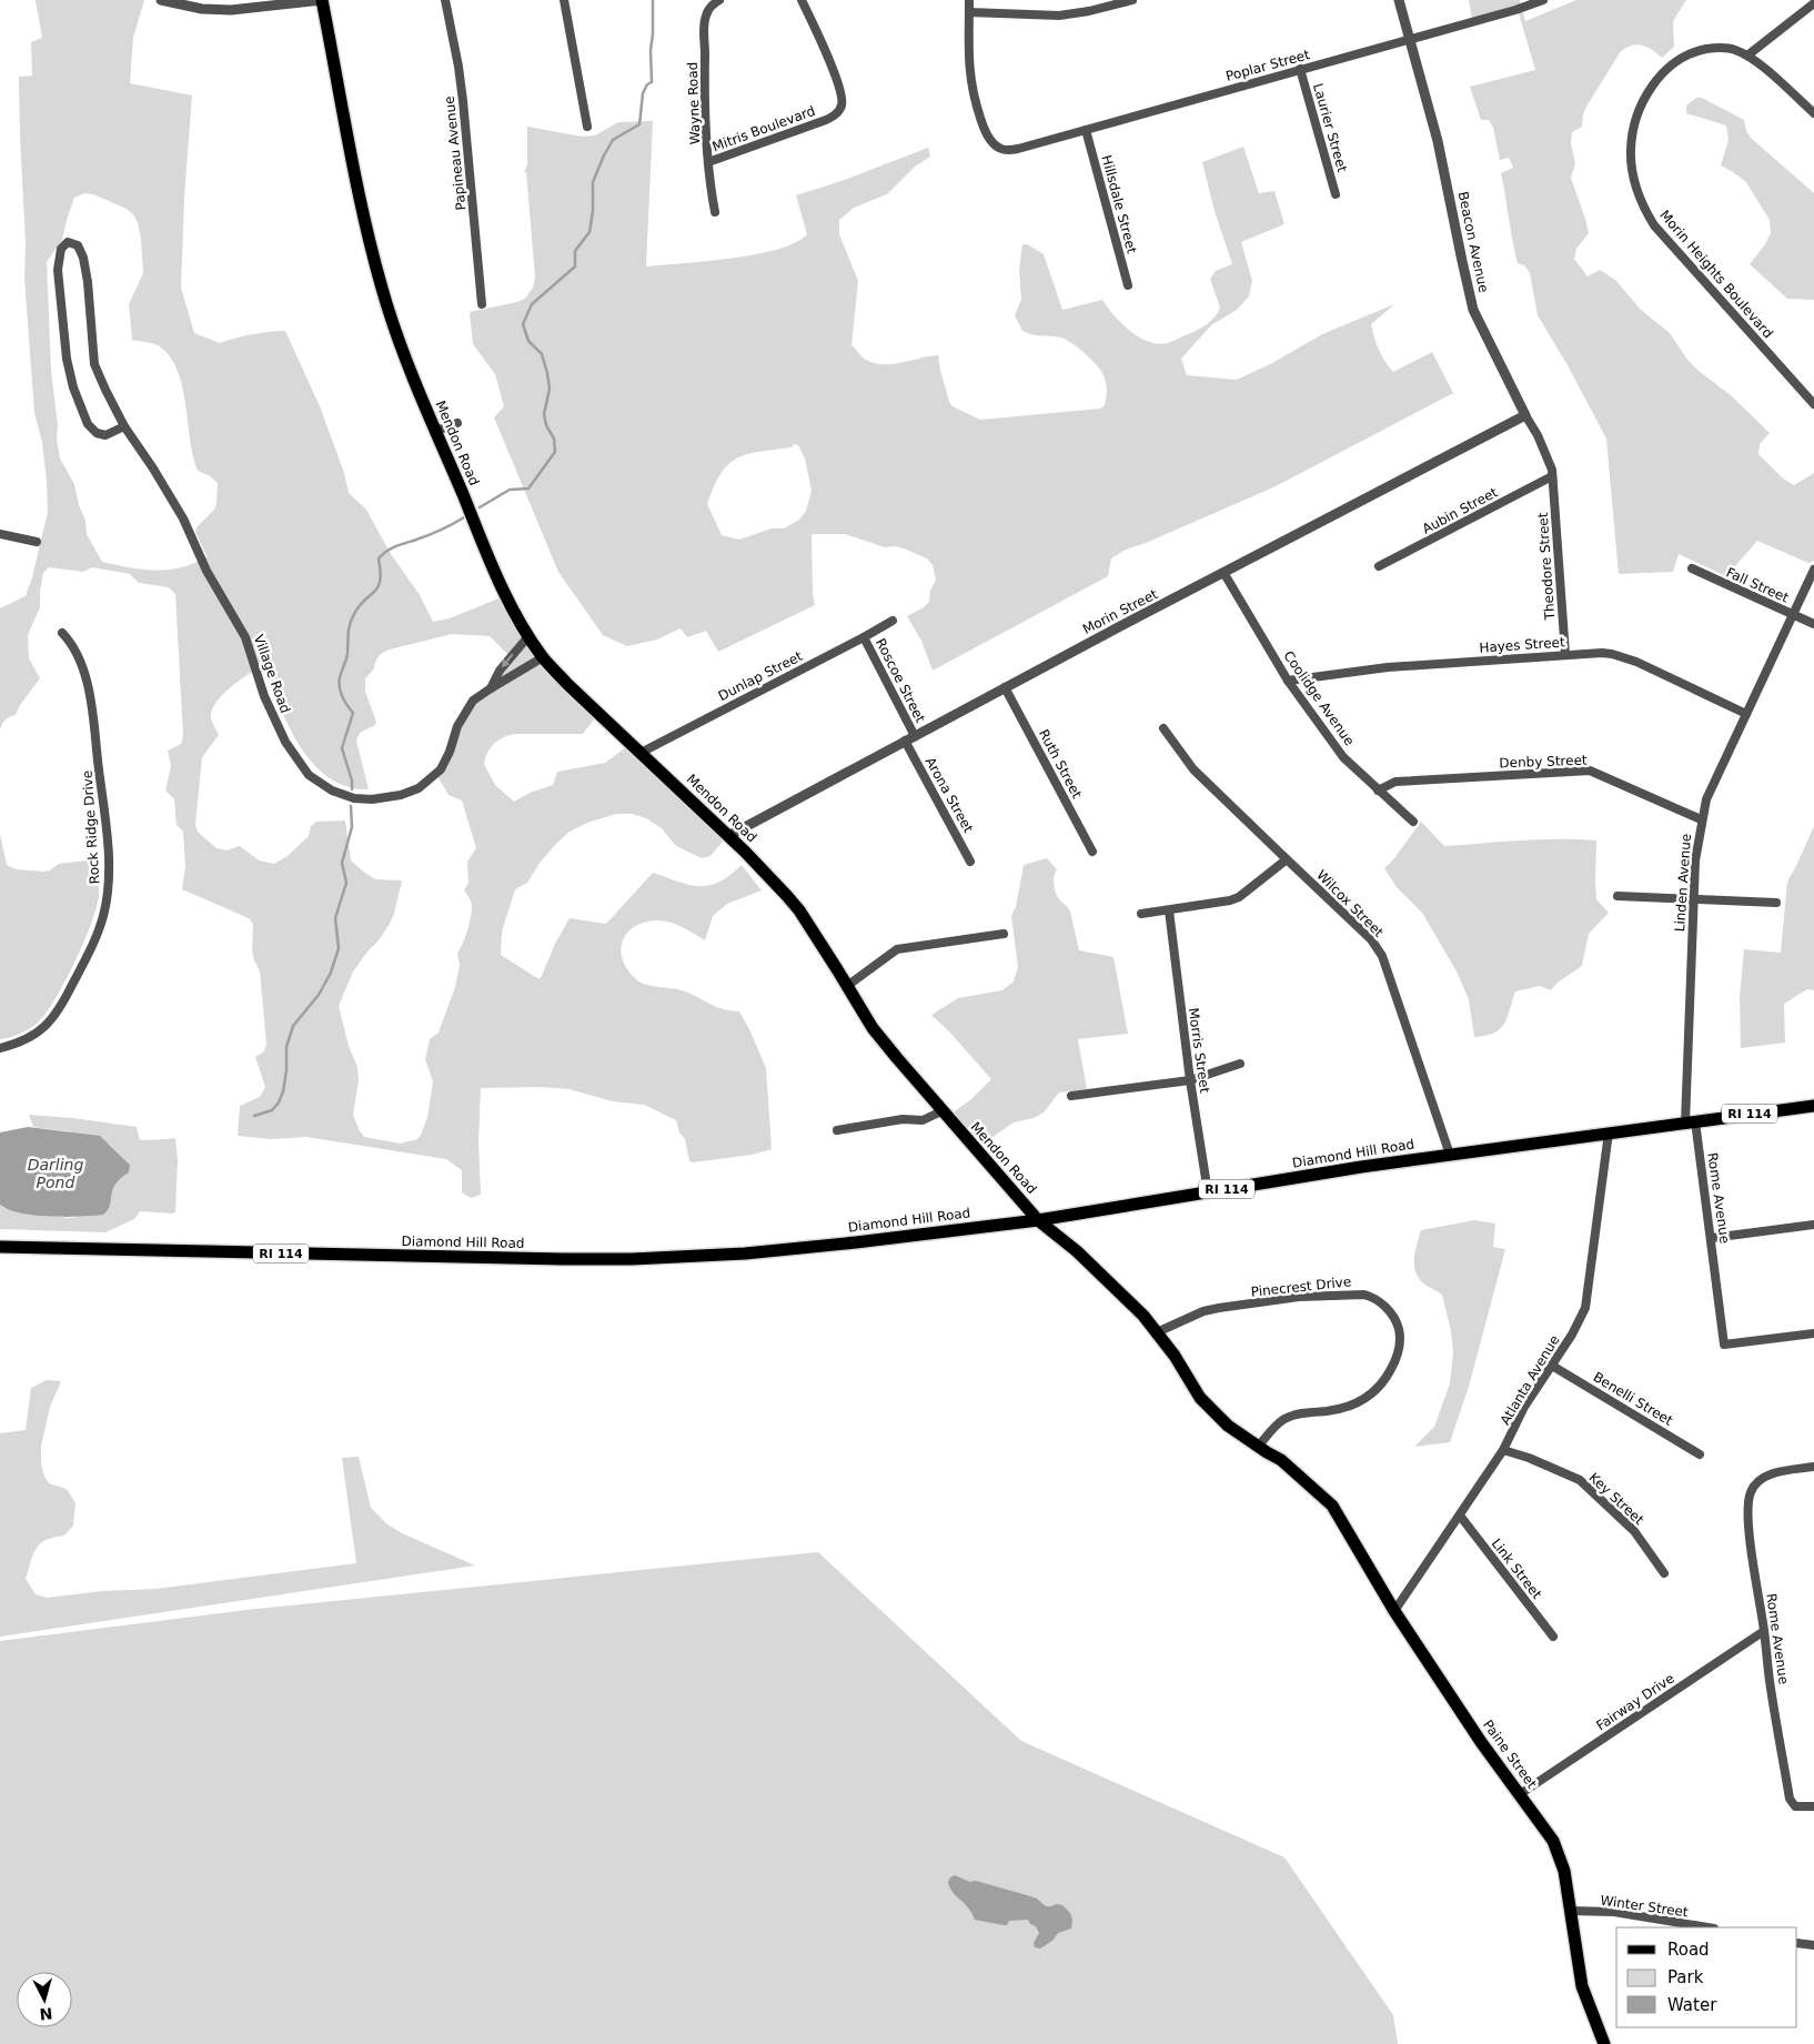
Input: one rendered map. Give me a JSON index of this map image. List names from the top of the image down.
{
  "streets": {
    "main road": [
      "Mendon Road",
      "RI 114",
      "Diamond Hill Road",
      "Paine Street"
    ],
    "street": [
      "Poplar Street",
      "Wayne Road",
      "Laurier Street",
      "Mitris Boulevard",
      "Papineau Avenue",
      "Hillsdale Street",
      "Beacon Avenue",
      "Morin Heights Boulevard",
      "Aubin Street",
      "Theodore Street",
      "Fall Street",
      "Morin Street",
      "Hayes Street",
      "Village Road",
      "Dunlap Street",
      "Roscoe Street",
      "Coolidge Avenue",
      "Denby Street",
      "Ruth Street",
      "Arona Street",
      "Rock Ridge Drive",
      "Linden Avenue",
      "Wilcox Street",
      "Morris Street",
      "Rome Avenue",
      "Pinecrest Drive",
      "Atlanta Avenue",
      "Benelli Street",
      "Key Street",
      "Link Street",
      "Fairway Drive",
      "Winter Street"
    ]
  },
  "crossings": [
    ["Poplar Street", "Laurier Street"],
    ["Poplar Street", "Hillsdale Street"],
    ["Poplar Street", "Beacon Avenue"],
    ["Wayne Road", "Mitris Boulevard"],
    ["Beacon Avenue", "Aubin Street"],
    ["Beacon Avenue", "Theodore Street"],
    ["Beacon Avenue", "Morin Street"],
    ["Mendon Road", "Morin Street"],
    ["Mendon Road", "Village Road"],
    ["Mendon Road", "Dunlap Street"],
    ["Mendon Road", "Diamond Hill Road"],
    ["Mendon Road", "Pinecrest Drive"],
    ["Mendon Road", "Paine Street"],
    ["Aubin Street", "Theodore Street"],
    ["Theodore Street", "Hayes Street"],
    ["Fall Street", "Linden Avenue"],
    ["Morin Street", "Roscoe Street"],
    ["Morin Street", "Coolidge Avenue"],
    ["Morin Street", "Ruth Street"],
    ["Morin Street", "Arona Street"],
    ["Hayes Street", "Coolidge Avenue"],
    ["Hayes Street", "Linden Avenue"],
    ["Dunlap Street", "Roscoe Street"],
    ["Roscoe Street", "Arona Street"],
    ["Coolidge Avenue", "Denby Street"],
    ["Denby Street", "Linden Avenue"],
    ["Linden Avenue", "Diamond Hill Road"],
    ["Linden Avenue", "Rome Avenue"],
    ["Wilcox Street", "Diamond Hill Road"],
    ["Morris Street", "Diamond Hill Road"],
    ["Diamond Hill Road", "Rome Avenue"],
    ["Diamond Hill Road", "Atlanta Avenue"],
    ["Rome Avenue", "Fairway Drive"],
    ["Atlanta Avenue", "Benelli Street"],
    ["Atlanta Avenue", "Key Street"],
    ["Atlanta Avenue", "Link Street"],
    ["Atlanta Avenue", "Paine Street"],
    ["Fairway Drive", "Paine Street"],
    ["Paine Street", "Winter Street"]
  ],
  "water": ["Darling Pond"],
  "legend": ["Road", "Park", "Water"],
  "north": "bottom"
}
